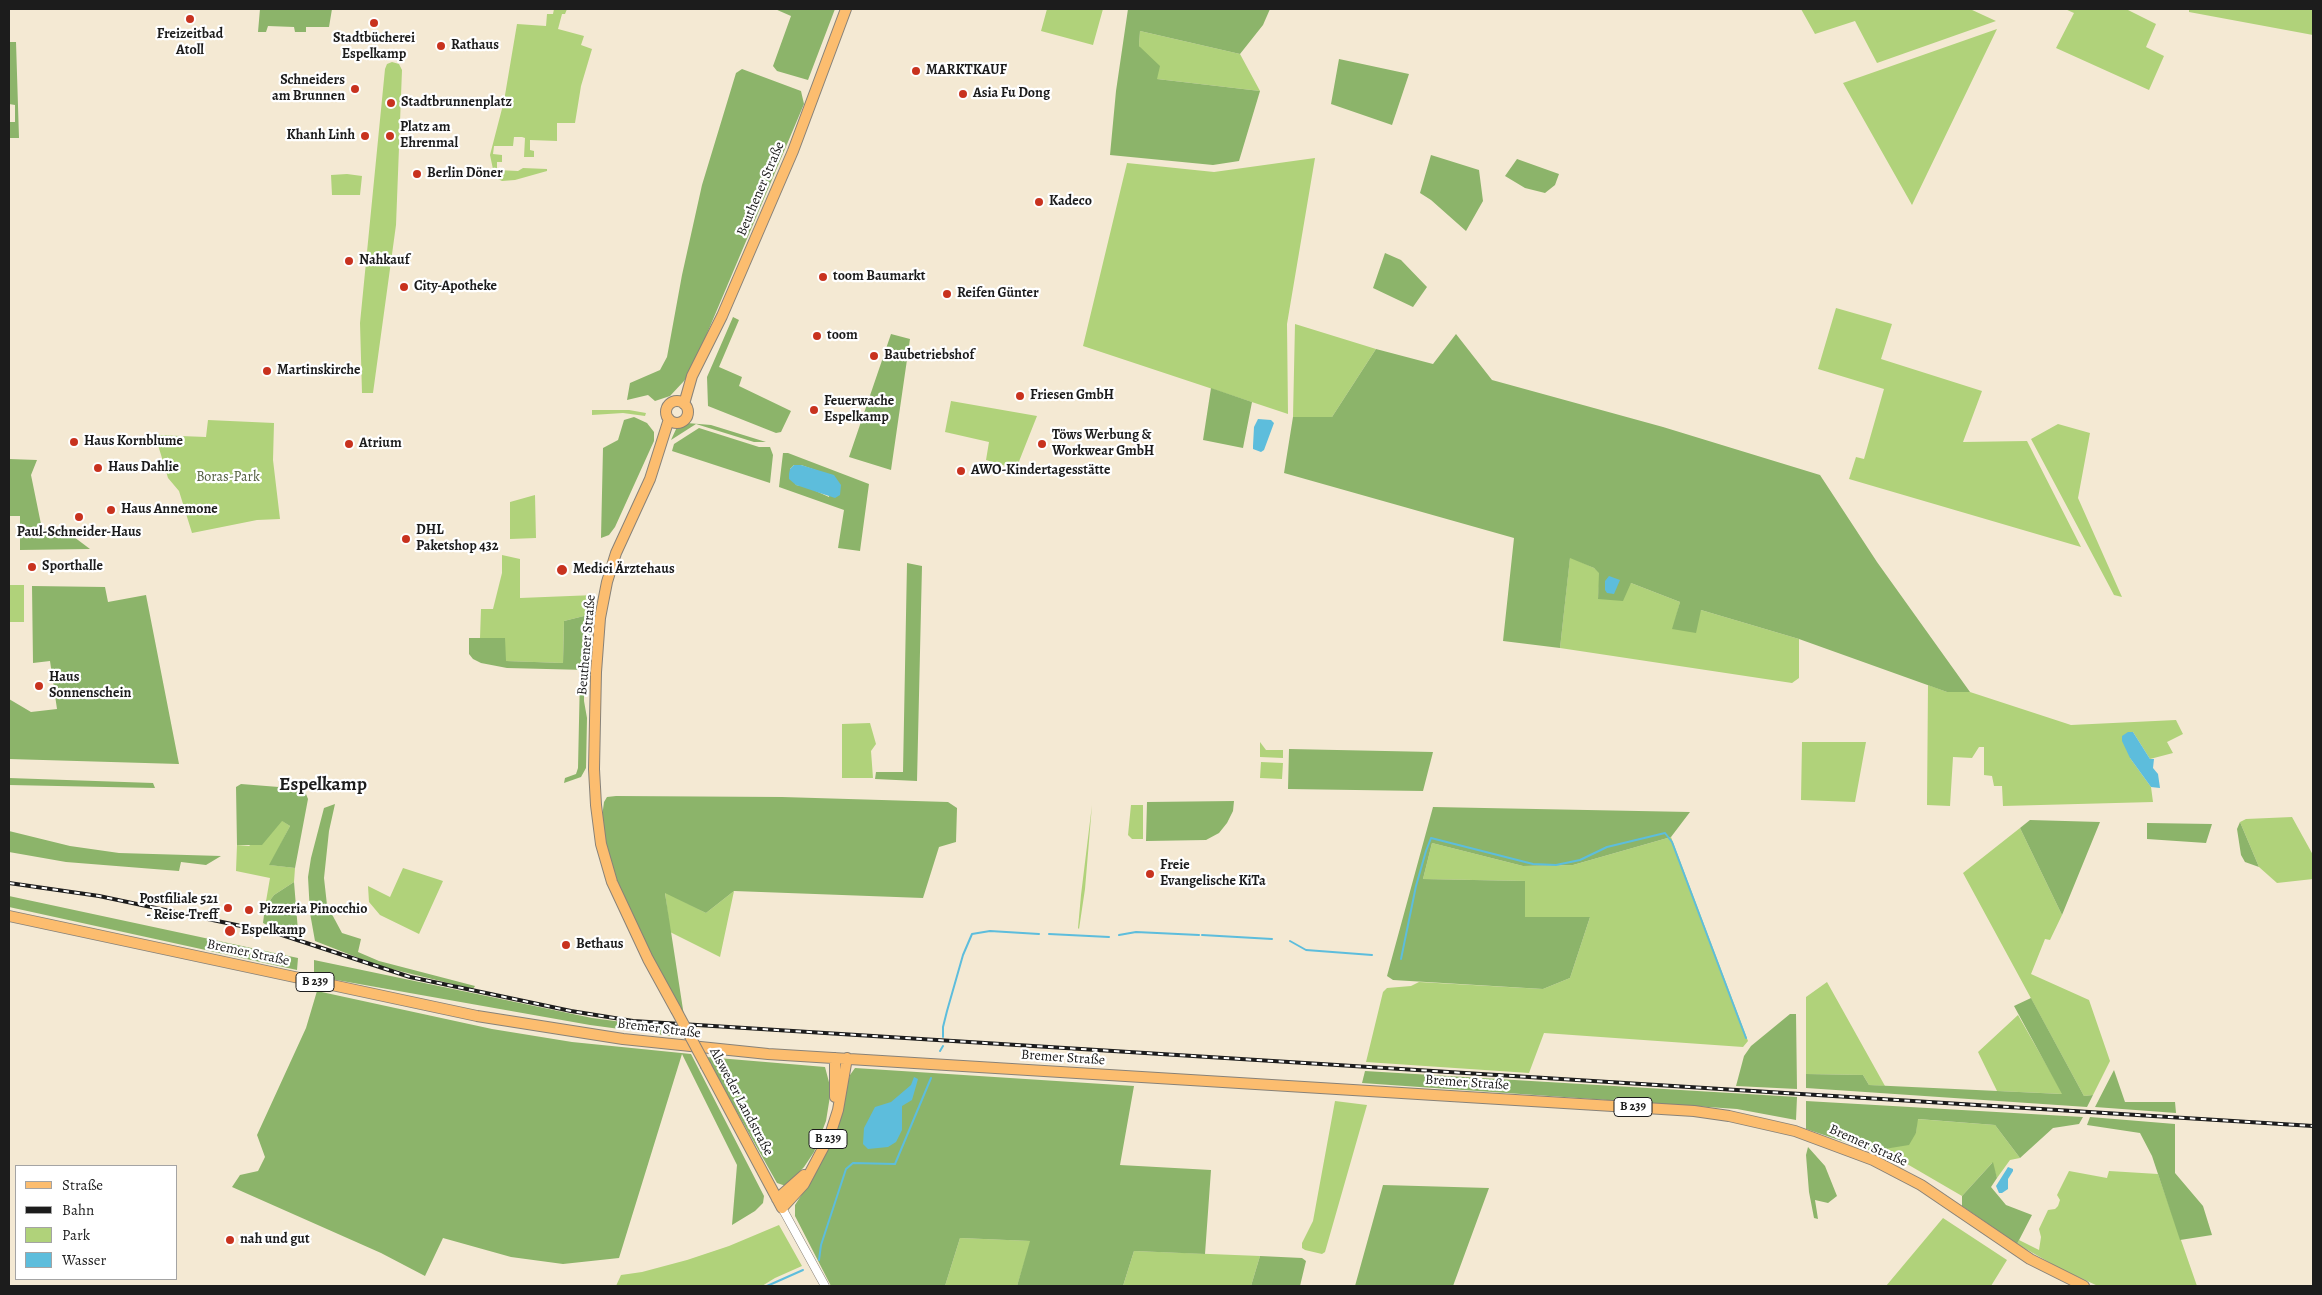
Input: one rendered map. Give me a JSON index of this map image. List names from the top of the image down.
{
  "streets": {
    "main road": [
      "Beuthener Straße",
      "Bremer Straße",
      "B 239",
      "Alsweder Landstraße"
    ]
  },
  "crossings": [
    ["Beuthener Straße", "Alsweder Landstraße"],
    ["Bremer Straße", "B 239"],
    ["B 239", "Alsweder Landstraße"]
  ],
  "districts": ["Espelkamp"],
  "parks": ["Boras-Park"],
  "places": [
    "Freizeitbad Atoll",
    "Stadtbücherei Espelkamp",
    "Rathaus",
    "MARKTKAUF",
    "Schneiders am Brunnen",
    "Asia Fu Dong",
    "Stadtbrunnenplatz",
    "Khanh Linh",
    "Platz am Ehrenmal",
    "Berlin Döner",
    "Kadeco",
    "Nahkauf",
    "toom Baumarkt",
    "City-Apotheke",
    "Reifen Günter",
    "toom",
    "Baubetriebshof",
    "Martinskirche",
    "Friesen GmbH",
    "Feuerwache Espelkamp",
    "Haus Kornblume",
    "Atrium",
    "Töws Werbung & Workwear GmbH",
    "Haus Dahlie",
    "AWO-Kindertagesstätte",
    "Haus Annemone",
    "Paul-Schneider-Haus",
    "DHL Paketshop 432",
    "Sporthalle",
    "Medici Ärztehaus",
    "Haus Sonnenschein",
    "Freie Evangelische KiTa",
    "Postfiliale 521 - Reise-Treff",
    "Pizzeria Pinocchio",
    "Espelkamp",
    "Bethaus",
    "nah und gut"
  ],
  "legend": [
    "Straße",
    "Bahn",
    "Park",
    "Wasser"
  ]
}
